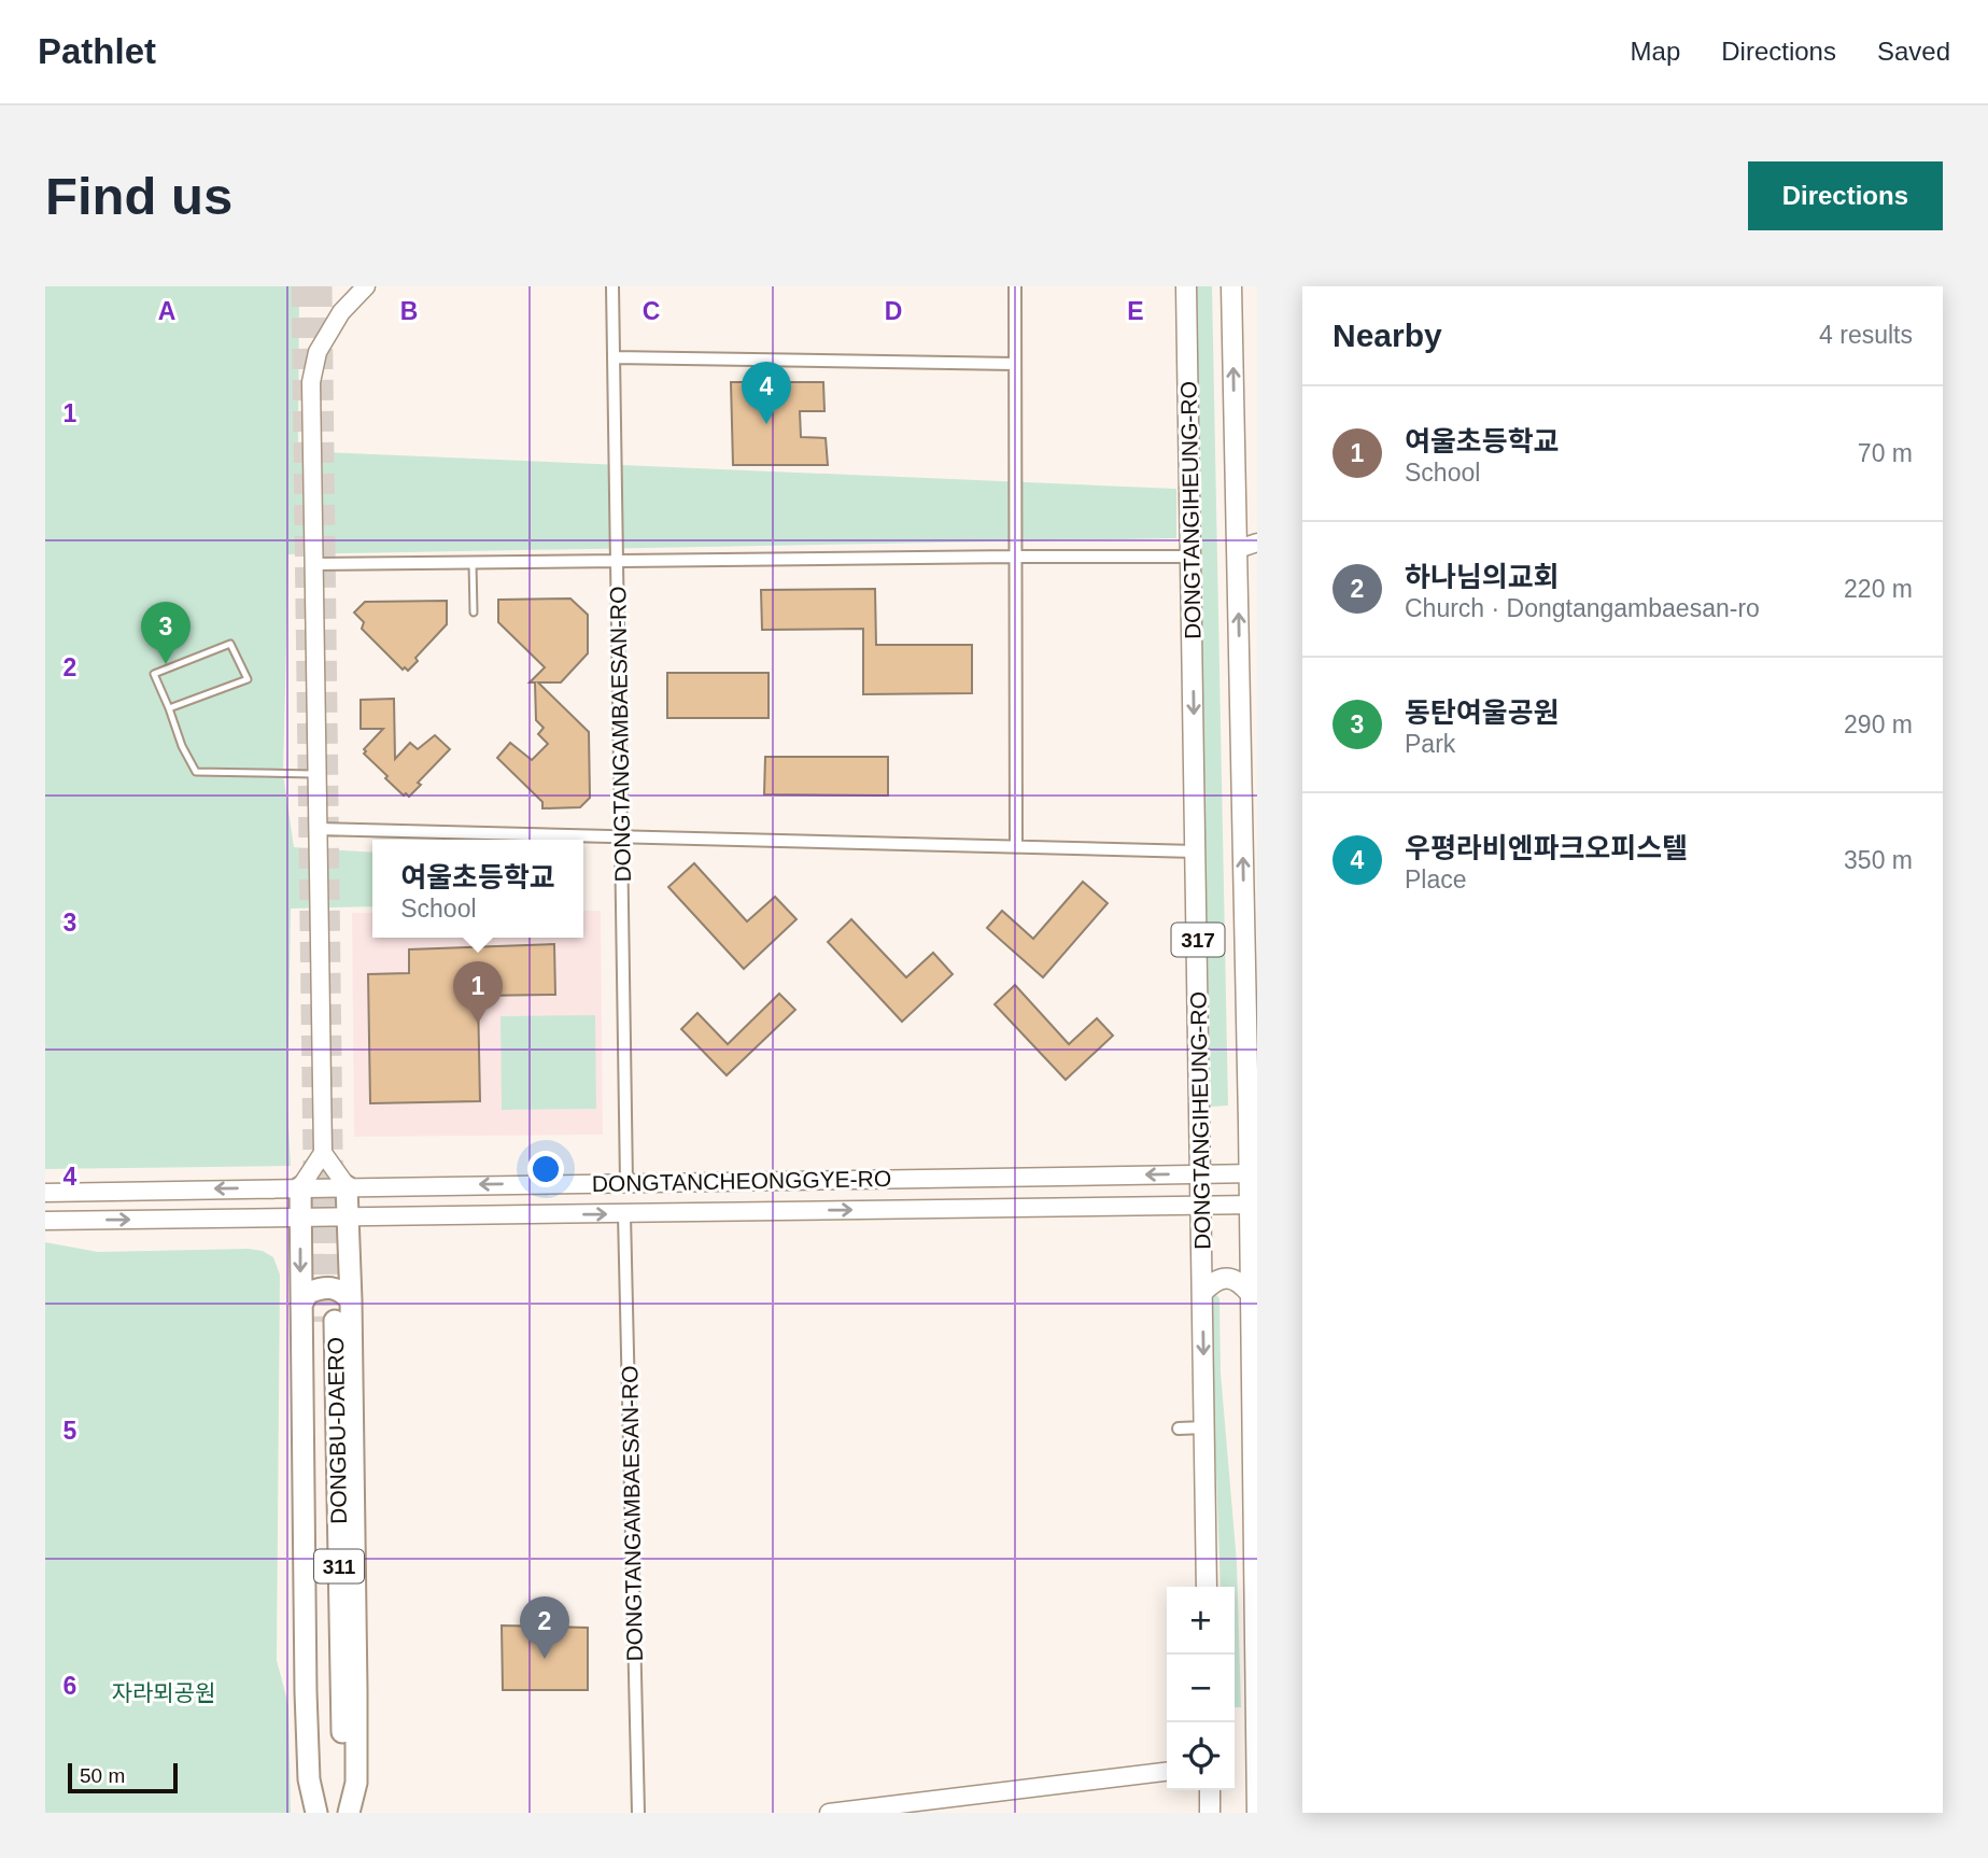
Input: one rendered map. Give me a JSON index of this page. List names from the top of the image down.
{
  "streets": {
    "highway": ["DONGBU-DAERO", "311"],
    "main road": ["DONGTANGIHEUNG-RO", "317"],
    "street": ["DONGTANGAMBAESAN-RO", "DONGTANCHEONGGYE-RO"]
  },
  "crossings": [
    ["DONGTANGIHEUNG-RO", "DONGTANCHEONGGYE-RO"],
    ["DONGTANGAMBAESAN-RO", "DONGTANCHEONGGYE-RO"]
  ],
  "parks": ["자라뫼공원"],
  "scale_bar": "50 m",
  "page": {
    "header": "Pathlet",
    "nav": ["Map", "Directions", "Saved"],
    "buttons": "Directions",
    "title": "Find us",
    "heading": ["Nearby", "4 results"],
    "pins": [
      "4",
      "3",
      "1",
      "2"
    ],
    "list": [
      {
        "mark": "1",
        "name": "여울초등학교",
        "note": "School",
        "value": "70 m"
      },
      {
        "mark": "2",
        "name": "하나님의교회",
        "note": "Church · Dongtangambaesan-ro",
        "value": "220 m"
      },
      {
        "mark": "3",
        "name": "동탄여울공원",
        "note": "Park",
        "value": "290 m"
      },
      {
        "mark": "4",
        "name": "우평라비엔파크오피스텔",
        "note": "Place",
        "value": "350 m"
      }
    ],
    "popup": ["여울초등학교", "School"],
    "map_buttons": ["+", "−"],
    "scale": "50 m"
  },
  "grid": {
    "columns": [
      "A",
      "B",
      "C",
      "D",
      "E"
    ],
    "rows": [
      "1",
      "2",
      "3",
      "4",
      "5",
      "6"
    ]
  }
}
